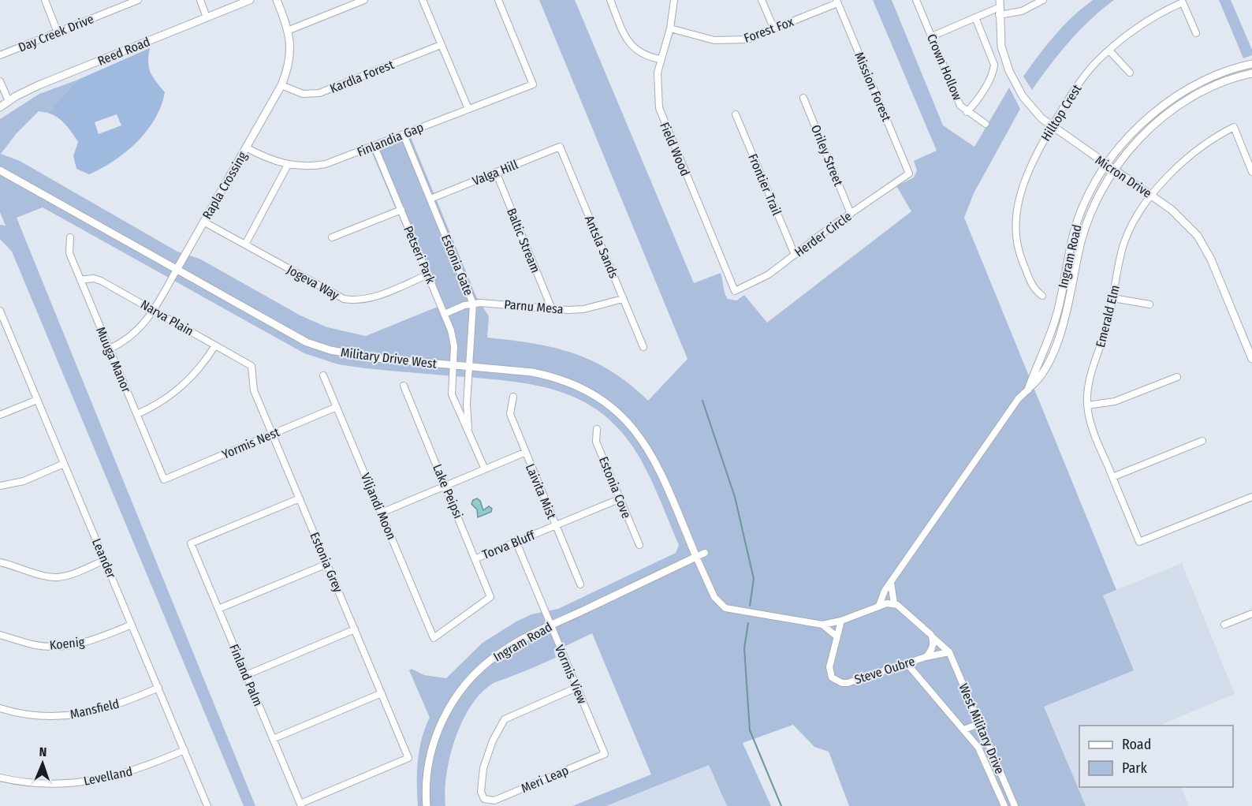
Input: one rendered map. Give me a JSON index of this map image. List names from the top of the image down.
{
  "streets": {
    "street": [
      "Forest Fox",
      "Day Creek Drive",
      "Reed Road",
      "Crown Hollow",
      "Kardla Forest",
      "Mission Forest",
      "Hilltop Crest",
      "Finlandia Gap",
      "Field Wood",
      "Oriley Street",
      "Valga Hill",
      "Micron Drive",
      "Frontier Trail",
      "Rapla Crossing",
      "Herder Circle",
      "Baltic Stream",
      "Antsla Sands",
      "Petseri Park",
      "Ingram Road",
      "Estonia Gate",
      "Jogeva Way",
      "Parnu Mesa",
      "Emerald Elm",
      "Narva Plain",
      "Military Drive West",
      "Muuga Manor",
      "Yormis Nest",
      "Estonia Cove",
      "Lake Peipsi",
      "Laivita Mist",
      "Viljandi Moon",
      "Torva Bluff",
      "Leander",
      "Estonia Grey",
      "Koenig",
      "Steve Oubre",
      "Vormis View",
      "Finland Palm",
      "Mansfield",
      "West Military Drive",
      "Levelland",
      "Meri Leap"
    ]
  },
  "crossings": [
    ["Forest Fox", "Mission Forest"],
    ["Forest Fox", "Field Wood"],
    ["Kardla Forest", "Rapla Crossing"],
    ["Mission Forest", "Herder Circle"],
    ["Hilltop Crest", "Micron Drive"],
    ["Finlandia Gap", "Rapla Crossing"],
    ["Finlandia Gap", "Petseri Park"],
    ["Finlandia Gap", "Estonia Gate"],
    ["Field Wood", "Herder Circle"],
    ["Oriley Street", "Herder Circle"],
    ["Valga Hill", "Baltic Stream"],
    ["Valga Hill", "Antsla Sands"],
    ["Valga Hill", "Estonia Gate"],
    ["Micron Drive", "Ingram Road"],
    ["Micron Drive", "Emerald Elm"],
    ["Frontier Trail", "Herder Circle"],
    ["Rapla Crossing", "Jogeva Way"],
    ["Rapla Crossing", "Narva Plain"],
    ["Rapla Crossing", "Military Drive West"],
    ["Rapla Crossing", "Muuga Manor"],
    ["Baltic Stream", "Parnu Mesa"],
    ["Antsla Sands", "Parnu Mesa"],
    ["Petseri Park", "Estonia Gate"],
    ["Petseri Park", "Jogeva Way"],
    ["Petseri Park", "Parnu Mesa"],
    ["Petseri Park", "Military Drive West"],
    ["Ingram Road", "Military Drive West"],
    ["Ingram Road", "Vormis View"],
    ["Estonia Gate", "Parnu Mesa"],
    ["Estonia Gate", "Military Drive West"],
    ["Narva Plain", "Muuga Manor"],
    ["Narva Plain", "Estonia Grey"],
    ["Muuga Manor", "Yormis Nest"],
    ["Yormis Nest", "Viljandi Moon"],
    ["Yormis Nest", "Estonia Grey"],
    ["Estonia Cove", "Torva Bluff"],
    ["Lake Peipsi", "Viljandi Moon"],
    ["Lake Peipsi", "Torva Bluff"],
    ["Laivita Mist", "Torva Bluff"],
    ["Torva Bluff", "Vormis View"],
    ["Leander", "Koenig"],
    ["Leander", "Mansfield"],
    ["Leander", "Levelland"],
    ["Estonia Grey", "Finland Palm"],
    ["Steve Oubre", "West Military Drive"],
    ["Vormis View", "Meri Leap"]
  ],
  "legend": ["Road", "Park"],
  "north": "top"
}
